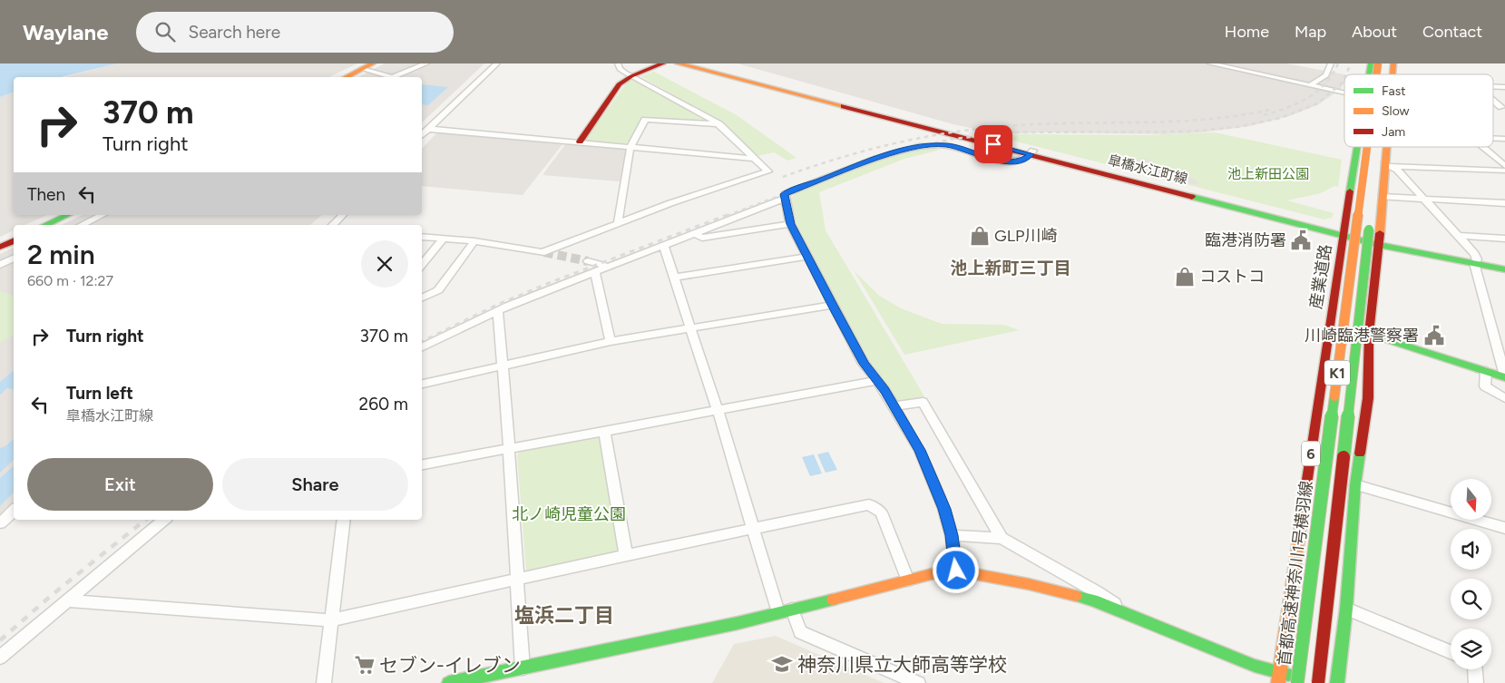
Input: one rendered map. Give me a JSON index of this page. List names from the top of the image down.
{
  "streets": {
    "main road": [
      "皐橋水江町線",
      "産業道路",
      "K1",
      "6",
      "首都高速神奈川1号横羽線"
    ]
  },
  "crossings": [
    ["皐橋水江町線", "産業道路"]
  ],
  "districts": ["池上新町三丁目", "塩浜二丁目"],
  "parks": ["池上新田公園", "北ノ崎児童公園"],
  "places": {
    "shop": ["GLP川崎", "コストコ"],
    "public building": ["臨港消防署", "川崎臨港警察署"],
    "school or university": ["神奈川県立大師高等学校"],
    "supermarket": ["セブン-イレブン"]
  },
  "legend": ["Fast", "Slow", "Jam"],
  "north": "bottom",
  "page": {
    "header": "Waylane",
    "search": "Search here",
    "nav": [
      "Home",
      "Map",
      "About",
      "Contact"
    ],
    "turn": ["370 m", "Turn right"],
    "then": "Then",
    "heading": ["2 min", "660 m · 12:27"],
    "list": [
      {
        "name": "Turn right",
        "value": "370 m"
      },
      {
        "name": "Turn left",
        "note": "皐橋水江町線",
        "value": "260 m"
      }
    ],
    "buttons": ["Exit", "Share"]
  }
}
